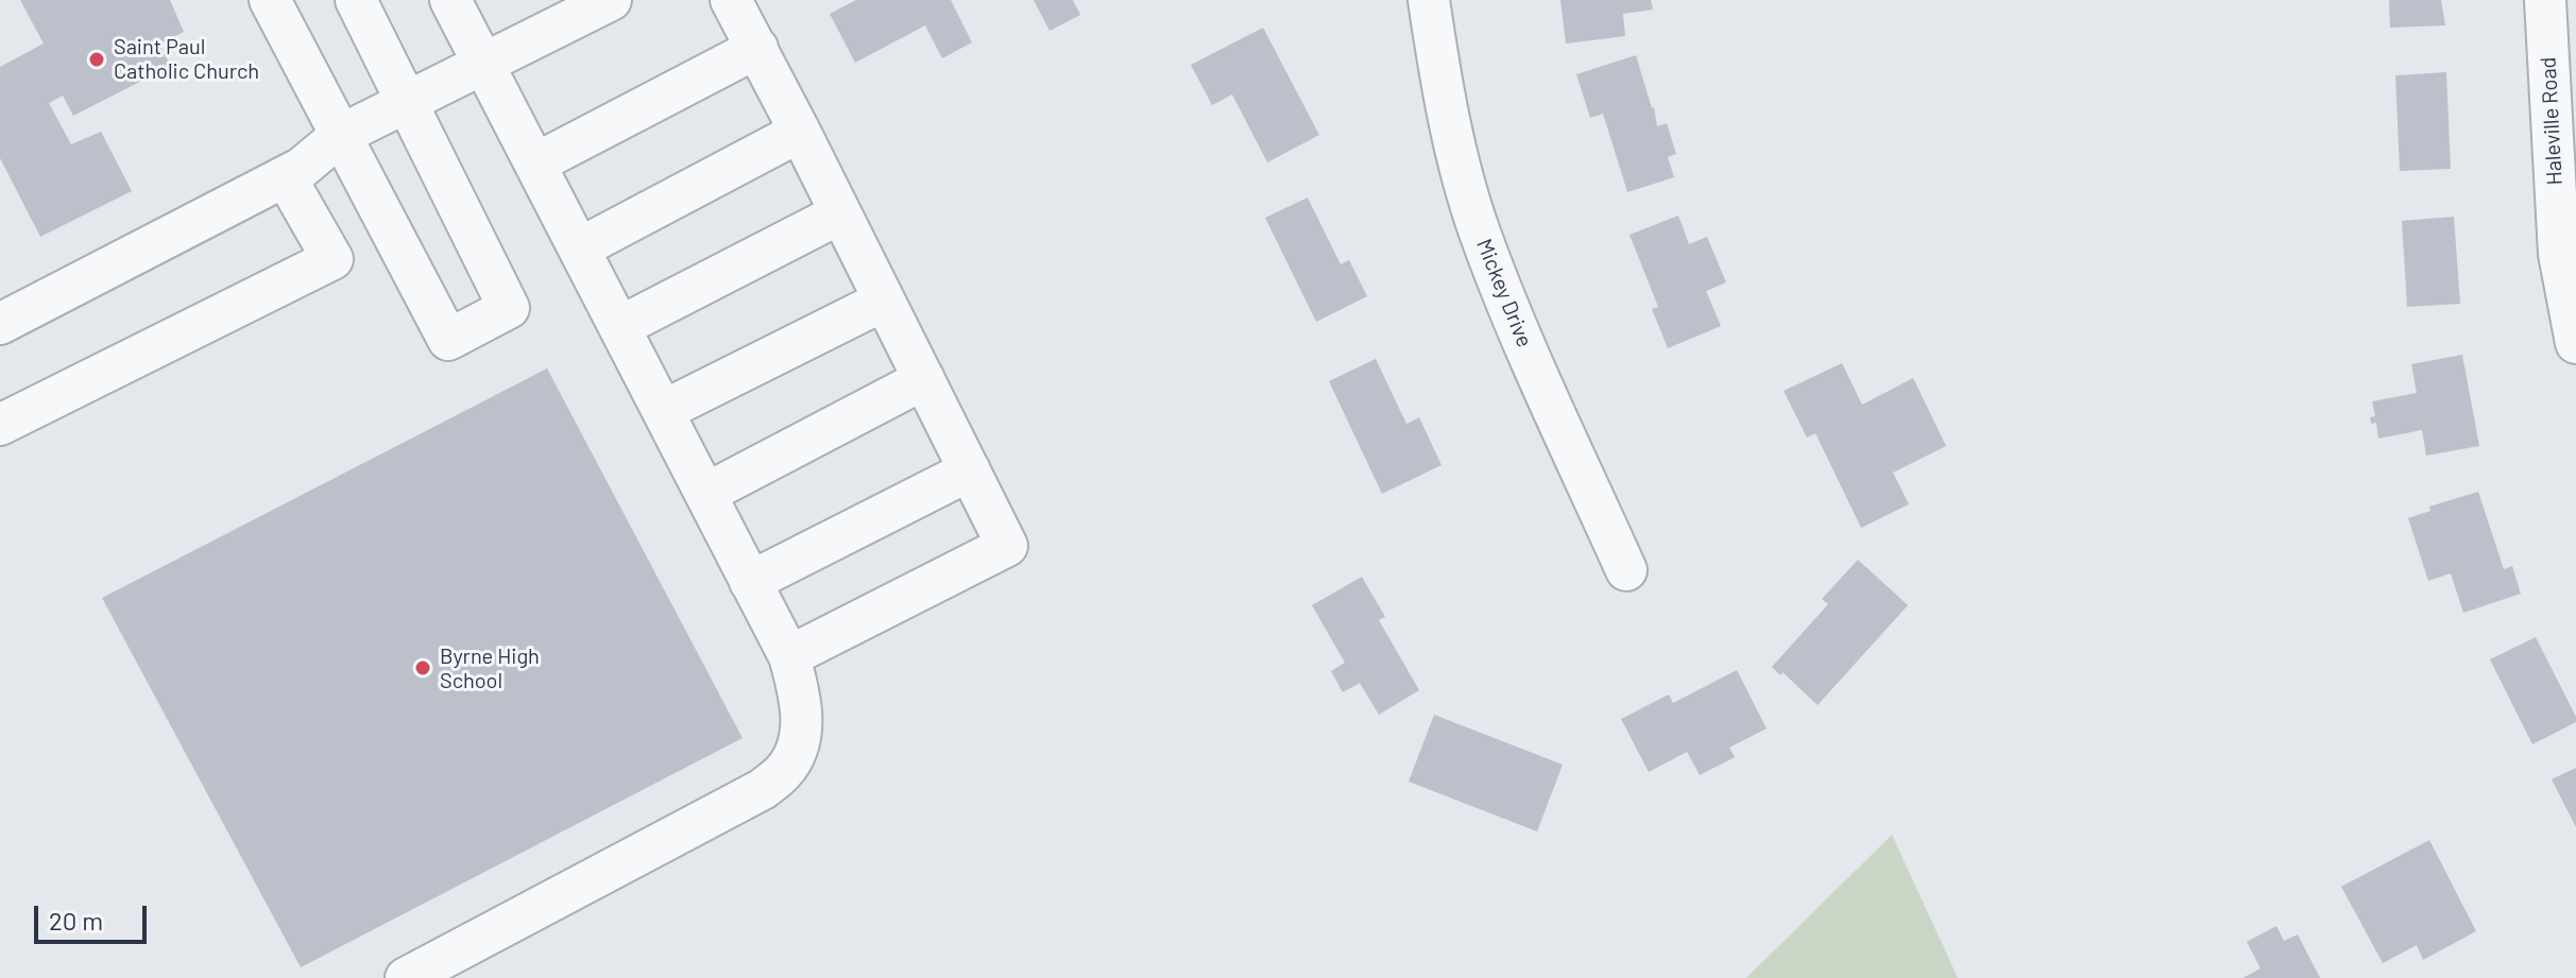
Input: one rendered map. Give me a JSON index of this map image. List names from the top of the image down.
{
  "streets": {
    "street": ["Haleville Road", "Mickey Drive"]
  },
  "places": ["Saint Paul Catholic Church", "Byrne High School"],
  "scale_bar": "20 m"
}
